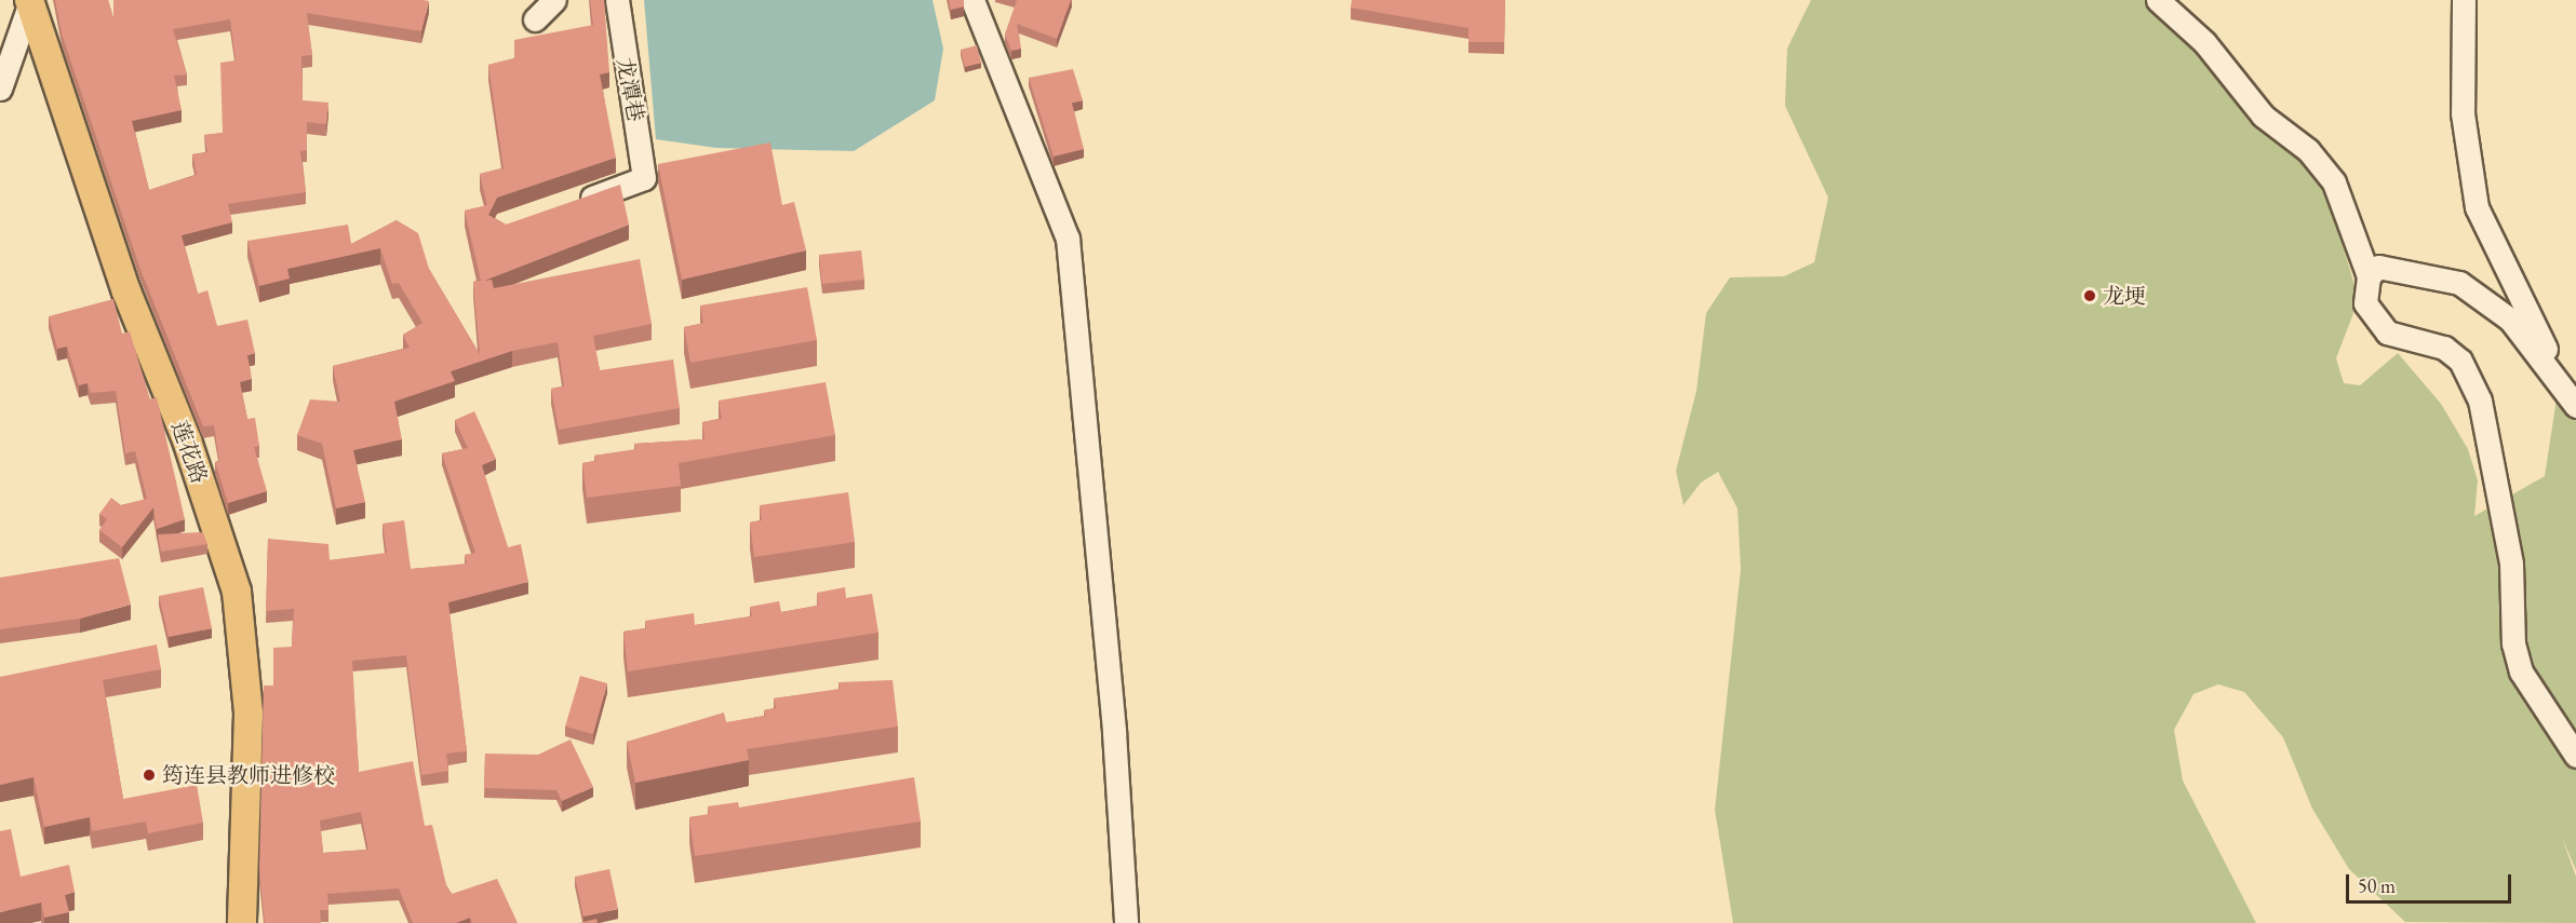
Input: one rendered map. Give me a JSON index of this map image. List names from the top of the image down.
{
  "streets": {
    "main road": ["莲花路"],
    "street": ["龙潭巷"]
  },
  "places": ["龙埂", "筠连县教师进修校"],
  "scale_bar": "50 m"
}
